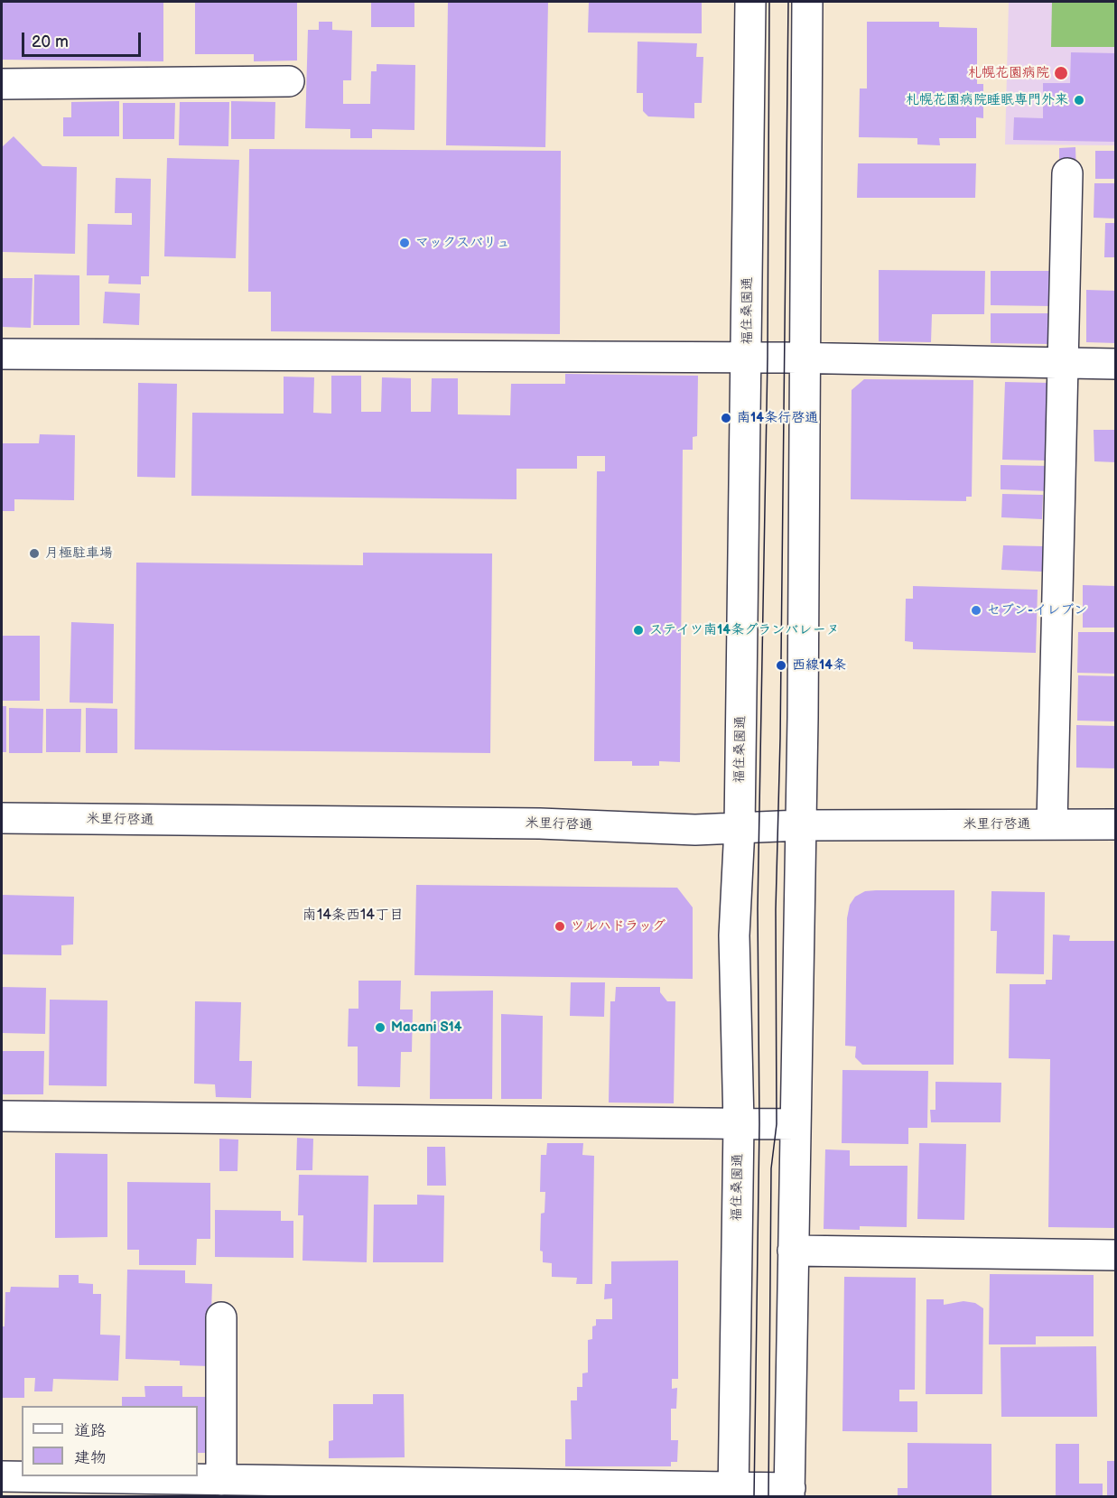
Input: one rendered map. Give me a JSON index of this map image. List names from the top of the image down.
{
  "streets": {
    "street": ["福住桑園通", "米里行啓通"]
  },
  "crossings": [
    ["福住桑園通", "米里行啓通"]
  ],
  "districts": ["南14条西14丁目"],
  "places": [
    "札幌花園病院",
    "札幌花園病院睡眠専門外来",
    "マックスバリュ",
    "南14条行啓通",
    "月極駐車場",
    "セブン-イレブン",
    "ステイツ南14条グランバレーヌ",
    "西線14条",
    "ツルハドラッグ",
    "Macani S14"
  ],
  "legend": ["道路", "建物"],
  "scale_bar": "20 m"
}
